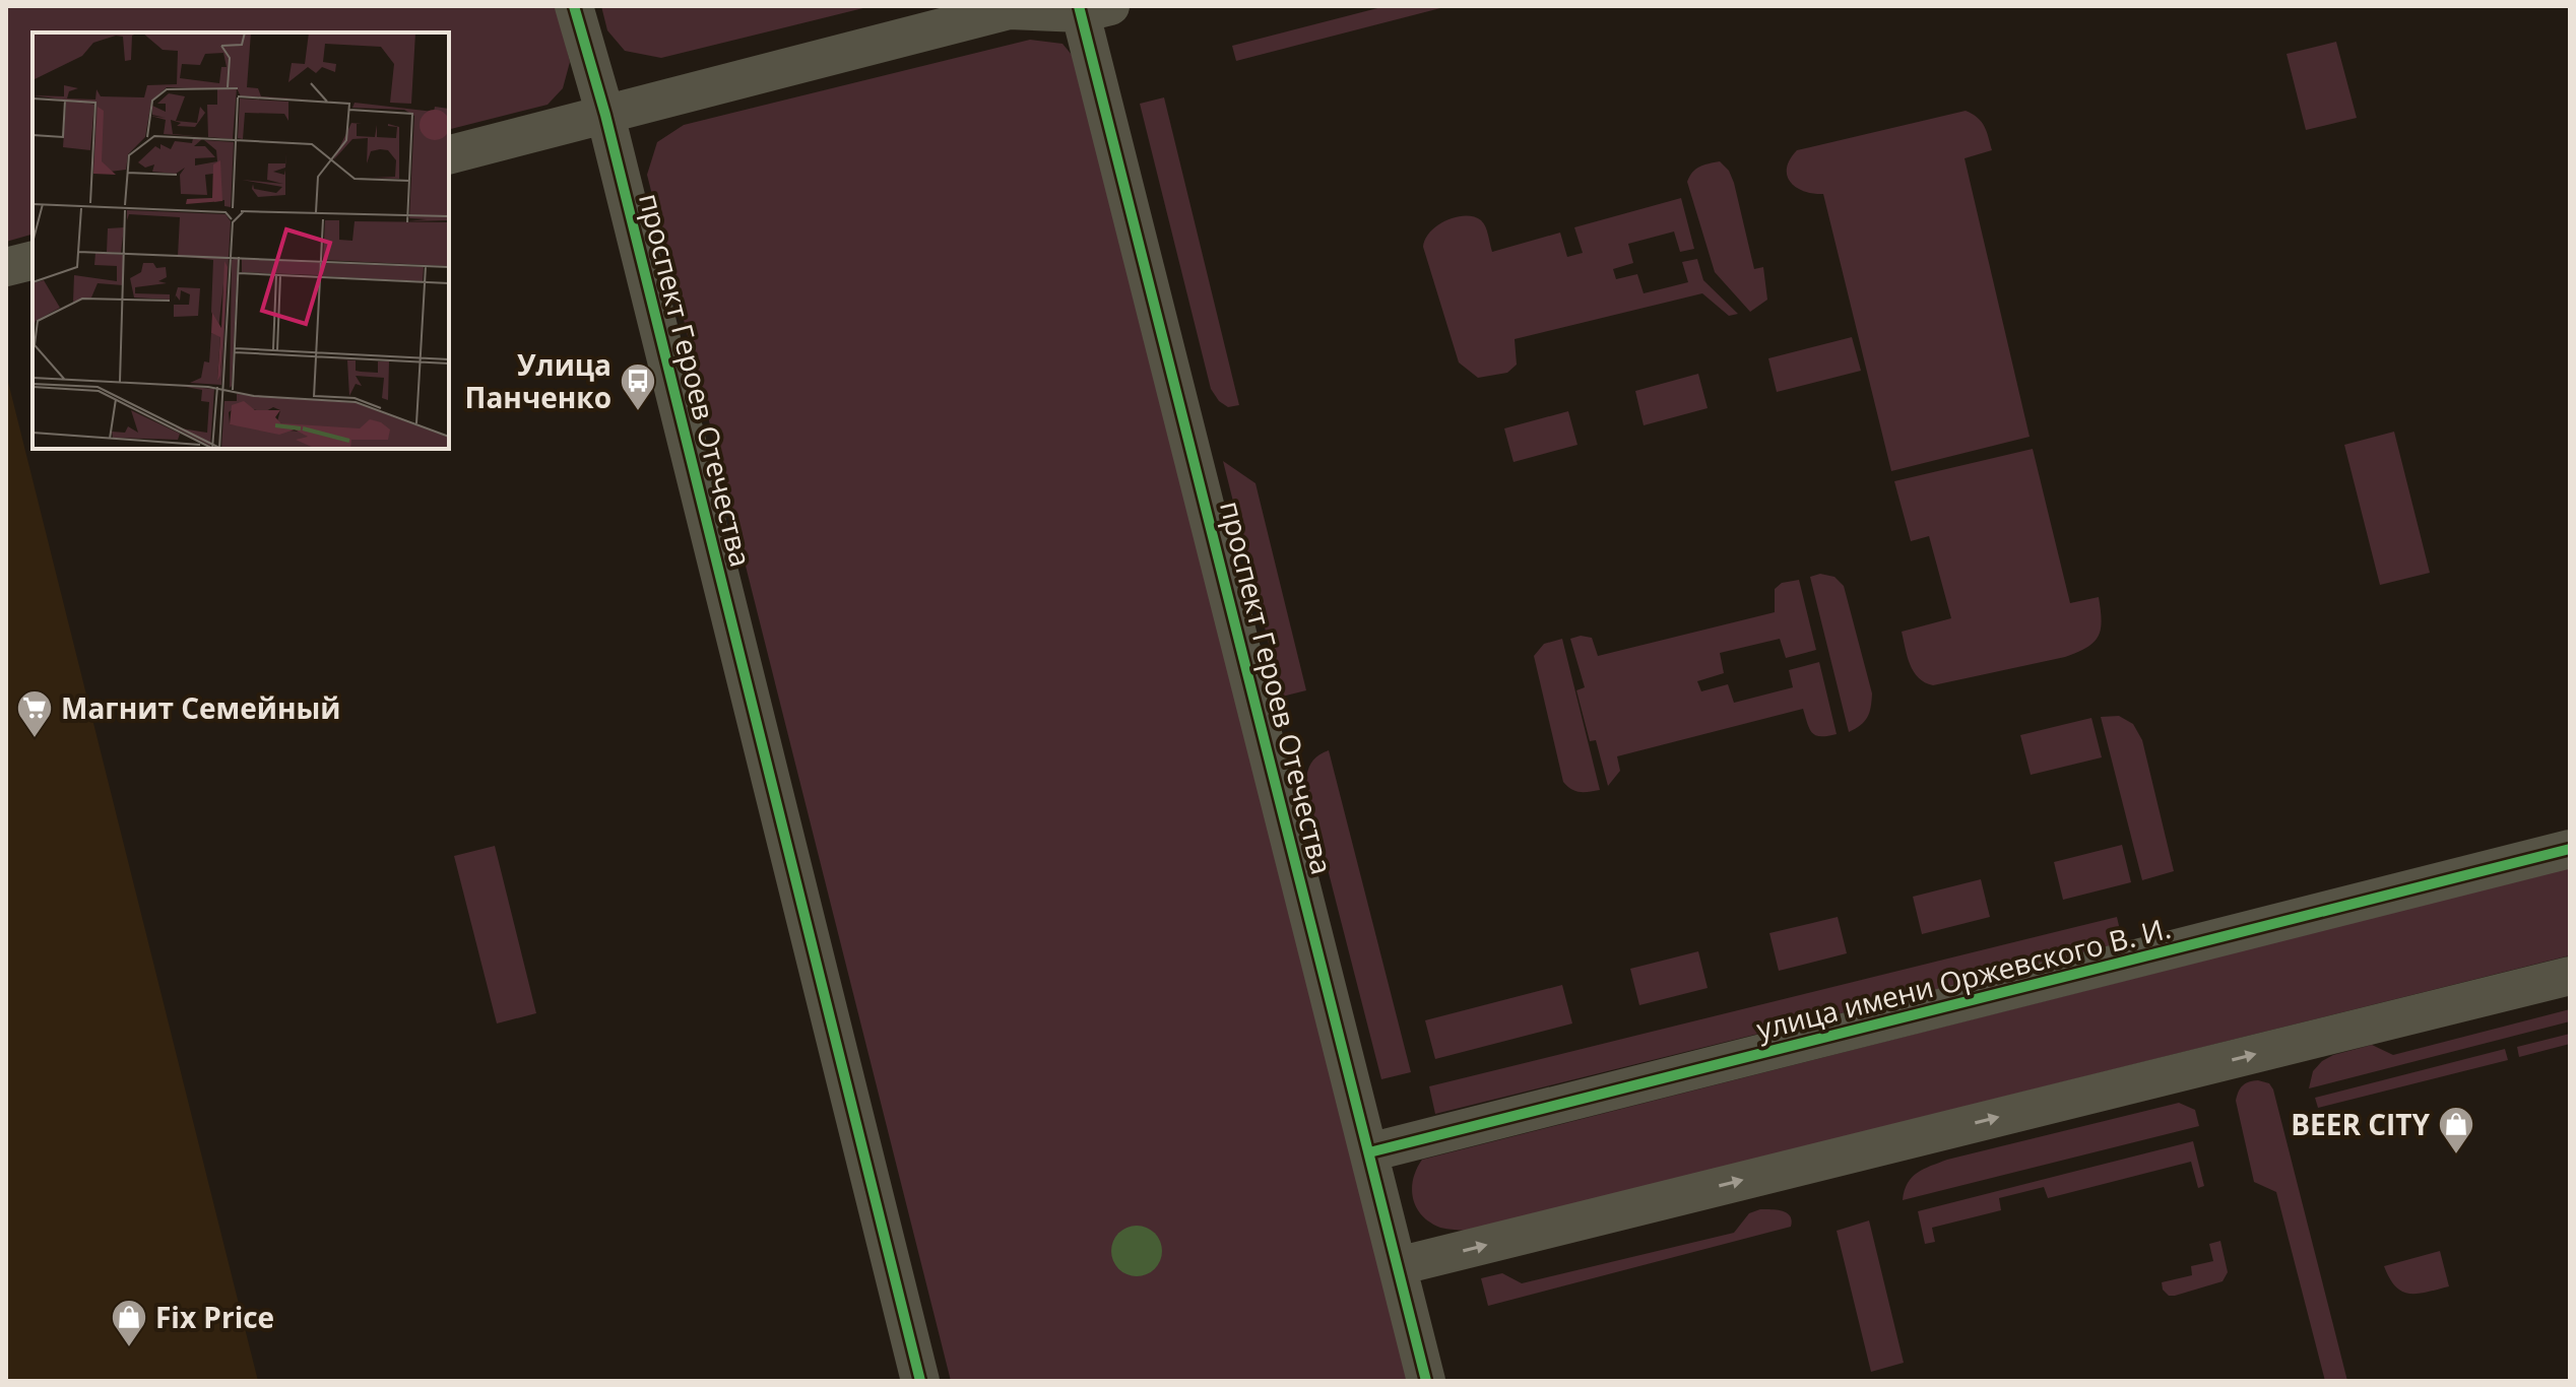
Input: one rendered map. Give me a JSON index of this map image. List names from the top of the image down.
{
  "streets": {
    "street": ["проспект Героев Отечества", "улица имени Оржевского В. И."]
  },
  "crossings": [
    ["проспект Героев Отечества", "улица имени Оржевского В. И."]
  ],
  "places": {
    "bus stop": ["Улица Панченко"],
    "supermarket": ["Магнит Семейный"],
    "shop": ["BEER CITY", "Fix Price"]
  }
}
